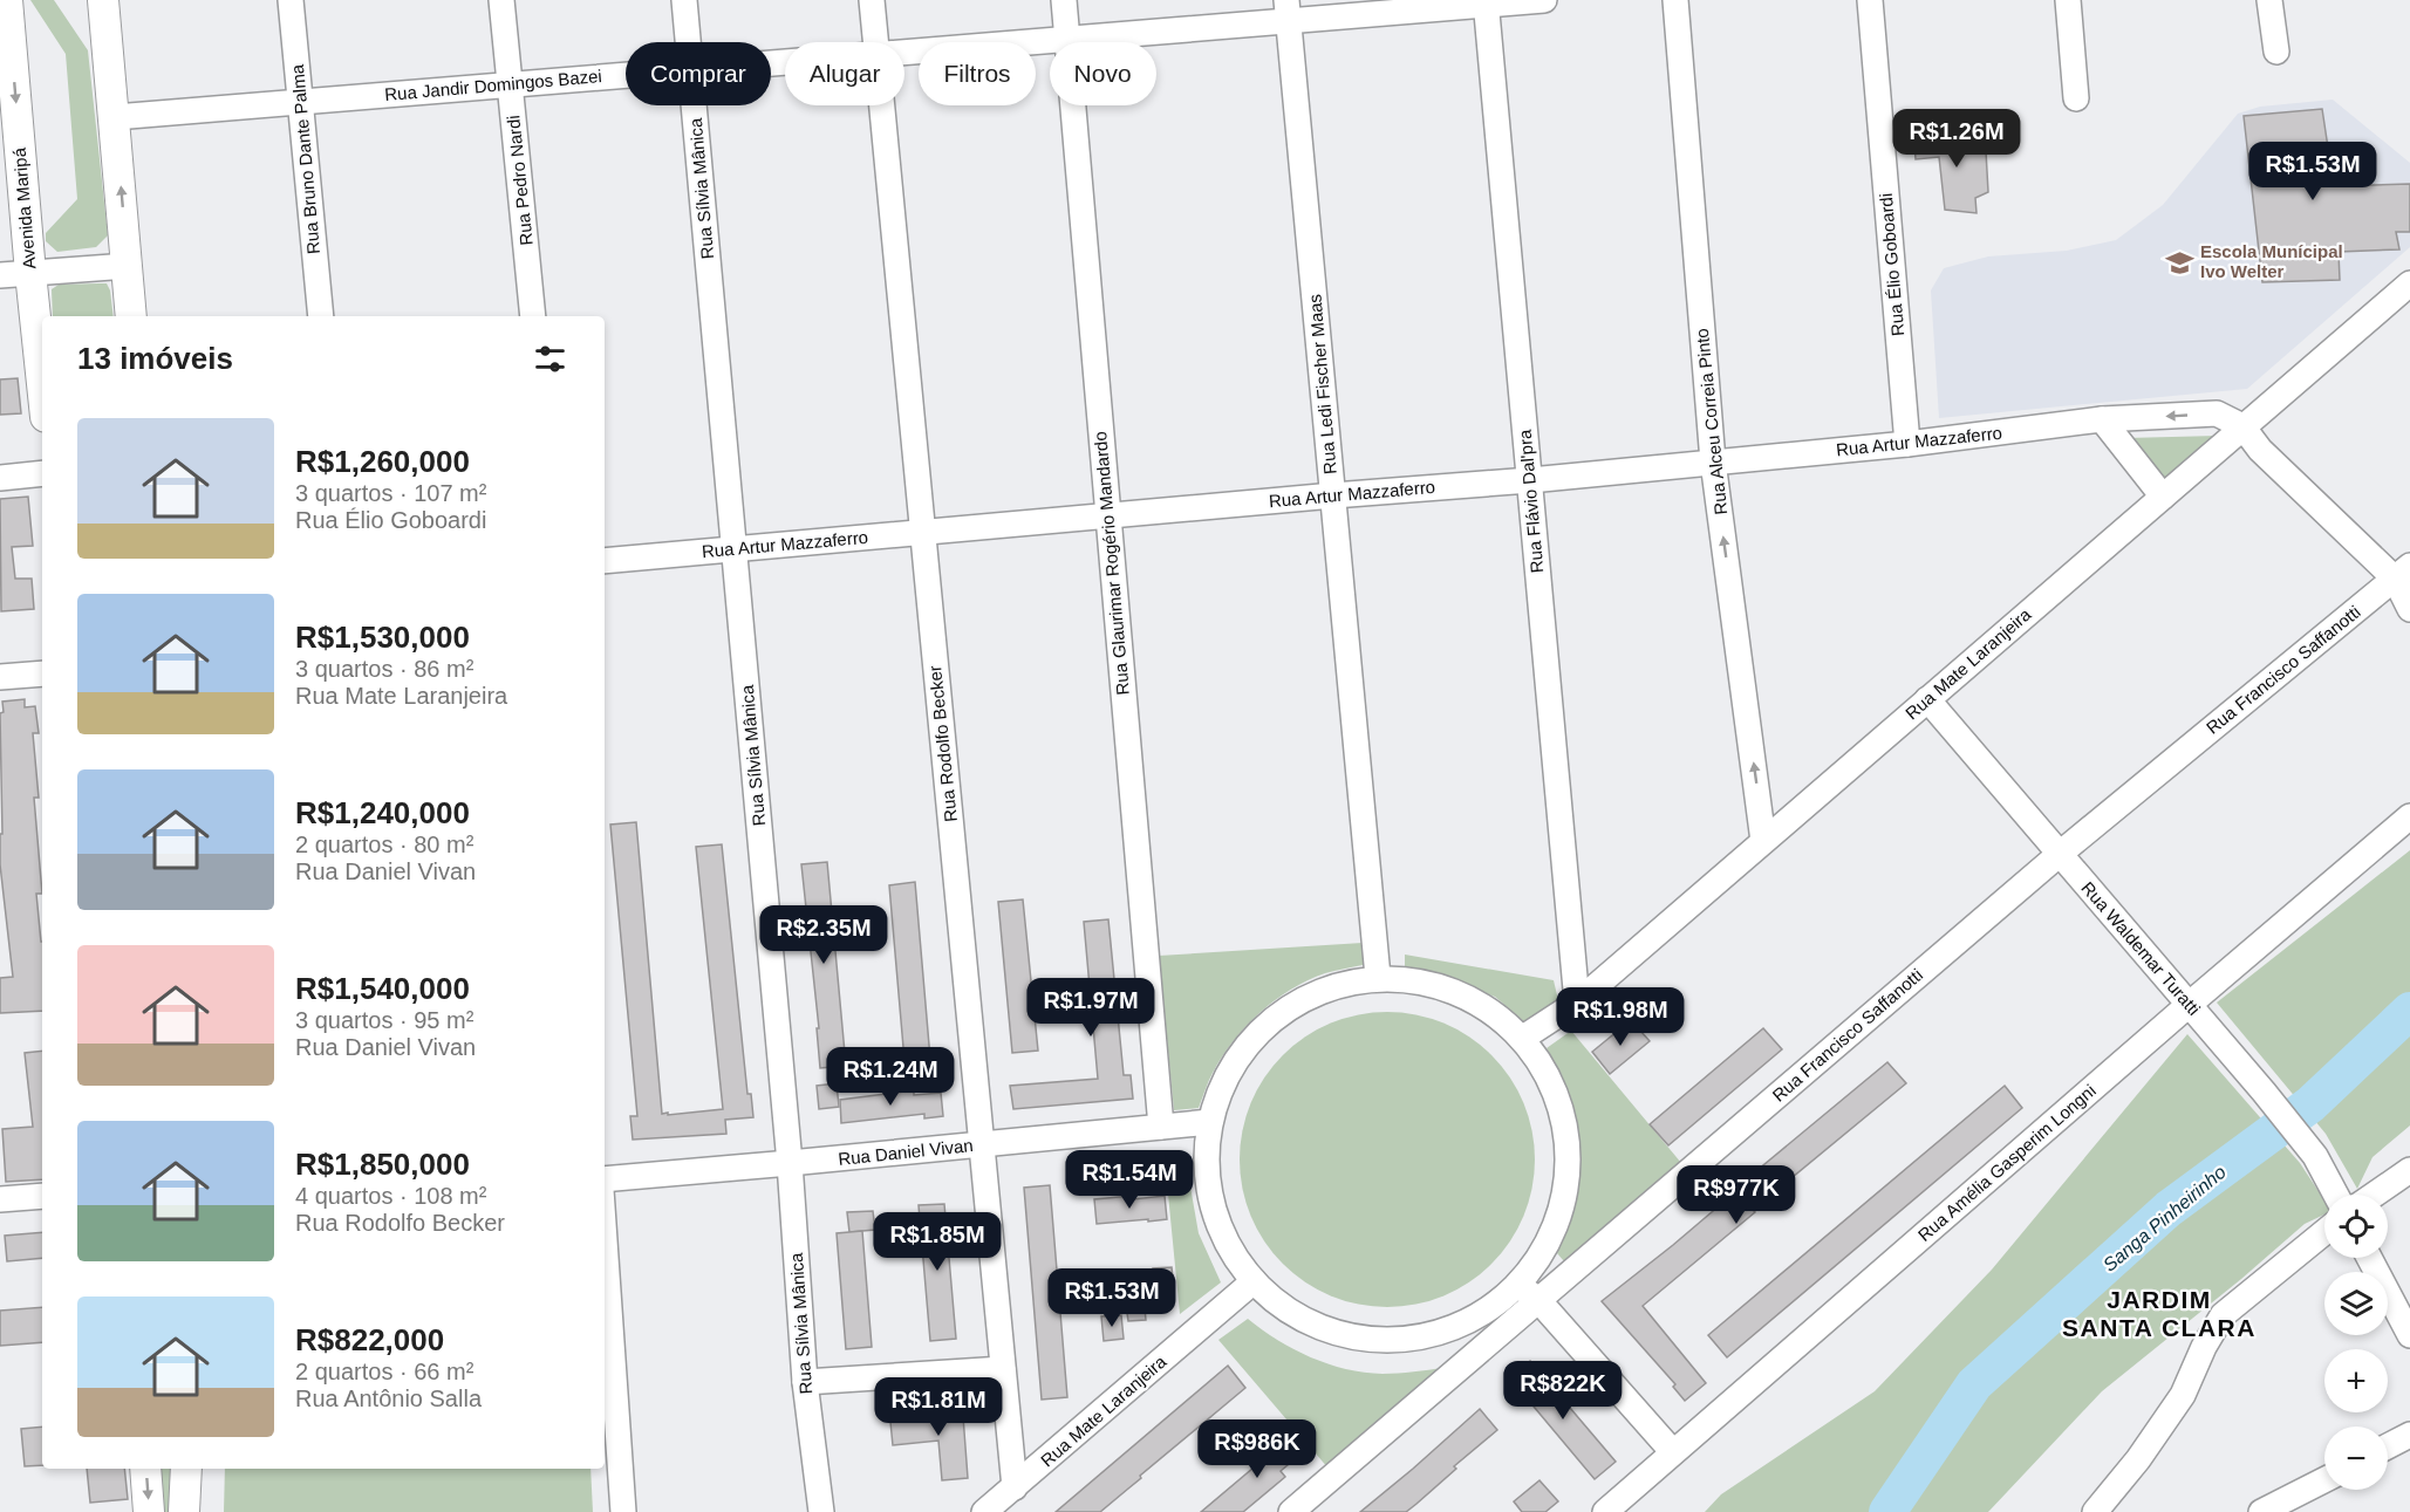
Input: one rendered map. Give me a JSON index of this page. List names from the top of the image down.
{
  "streets": {
    "main road": ["Avenida Maripá"],
    "street": [
      "Rua Jandir Domingos Bazei",
      "Rua Bruno Dante Palma",
      "Rua Pedro Nardi",
      "Rua Sílvia Mânica",
      "Rua Élio Goboardi",
      "Rua Ledi Fischer Maas",
      "Rua Alceu Correia Pinto",
      "Rua Artur Mazzaferro",
      "Rua Flávio Dal'pra",
      "Rua Glaurimar Rogério Mandardo",
      "Rua Mate Laranjeira",
      "Rua Francisco Saffanotti",
      "Rua Rodolfo Becker",
      "Rua Waldemar Turatti",
      "Rua Daniel Vivan",
      "Rua Amélia Gasperim Longni"
    ]
  },
  "crossings": [
    ["Rua Jandir Domingos Bazei", "Rua Bruno Dante Palma"],
    ["Rua Jandir Domingos Bazei", "Rua Pedro Nardi"],
    ["Rua Jandir Domingos Bazei", "Rua Ledi Fischer Maas"],
    ["Rua Jandir Domingos Bazei", "Rua Flávio Dal'pra"],
    ["Rua Jandir Domingos Bazei", "Rua Glaurimar Rogério Mandardo"],
    ["Rua Sílvia Mânica", "Rua Artur Mazzaferro"],
    ["Rua Sílvia Mânica", "Rua Daniel Vivan"],
    ["Rua Élio Goboardi", "Rua Artur Mazzaferro"],
    ["Rua Ledi Fischer Maas", "Rua Artur Mazzaferro"],
    ["Rua Alceu Correia Pinto", "Rua Artur Mazzaferro"],
    ["Rua Alceu Correia Pinto", "Rua Mate Laranjeira"],
    ["Rua Artur Mazzaferro", "Rua Flávio Dal'pra"],
    ["Rua Artur Mazzaferro", "Rua Glaurimar Rogério Mandardo"],
    ["Rua Artur Mazzaferro", "Rua Mate Laranjeira"],
    ["Rua Artur Mazzaferro", "Rua Francisco Saffanotti"],
    ["Rua Artur Mazzaferro", "Rua Rodolfo Becker"],
    ["Rua Flávio Dal'pra", "Rua Mate Laranjeira"],
    ["Rua Glaurimar Rogério Mandardo", "Rua Daniel Vivan"],
    ["Rua Mate Laranjeira", "Rua Rodolfo Becker"],
    ["Rua Mate Laranjeira", "Rua Waldemar Turatti"],
    ["Rua Francisco Saffanotti", "Rua Waldemar Turatti"],
    ["Rua Rodolfo Becker", "Rua Daniel Vivan"],
    ["Rua Waldemar Turatti", "Rua Amélia Gasperim Longni"]
  ],
  "one_way": ["Rua Alceu Correia Pinto"],
  "districts": ["JARDIM SANTA CLARA"],
  "water": ["Sanga Pinheirinho"],
  "places": {
    "school or university": ["Escola Munícipal Ivo Welter"]
  },
  "page": {
    "chip": [
      "Comprar",
      "Alugar",
      "Filtros",
      "Novo"
    ],
    "price": [
      "R$1.26M",
      "R$1.53M",
      "R$2.35M",
      "R$1.97M",
      "R$1.98M",
      "R$1.24M",
      "R$1.54M",
      "R$977K",
      "R$1.85M",
      "R$1.53M",
      "R$822K",
      "R$1.81M",
      "R$986K"
    ],
    "heading": "13 imóveis",
    "list": [
      {
        "name": "R$1,260,000",
        "note": "3 quartos · 107 m² · Rua Élio Goboardi"
      },
      {
        "name": "R$1,530,000",
        "note": "3 quartos · 86 m² · Rua Mate Laranjeira"
      },
      {
        "name": "R$1,240,000",
        "note": "2 quartos · 80 m² · Rua Daniel Vivan"
      },
      {
        "name": "R$1,540,000",
        "note": "3 quartos · 95 m² · Rua Daniel Vivan"
      },
      {
        "name": "R$1,850,000",
        "note": "4 quartos · 108 m² · Rua Rodolfo Becker"
      },
      {
        "name": "R$822,000",
        "note": "2 quartos · 66 m² · Rua Antônio Salla"
      }
    ],
    "map_buttons": ["+", "−"]
  }
}
